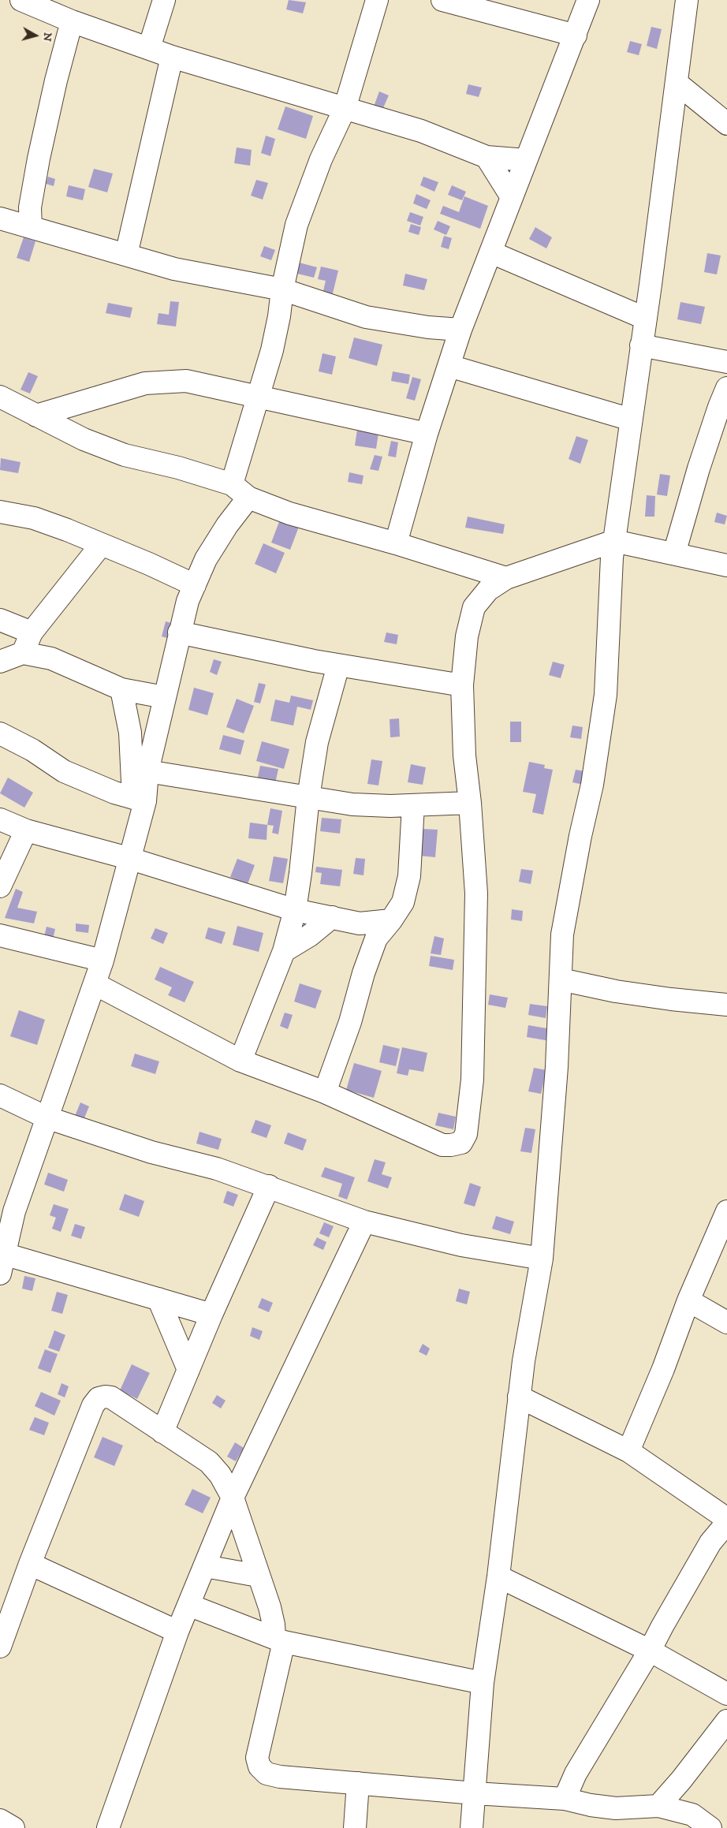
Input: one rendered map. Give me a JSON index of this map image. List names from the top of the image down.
{
  "north": "right"
}
